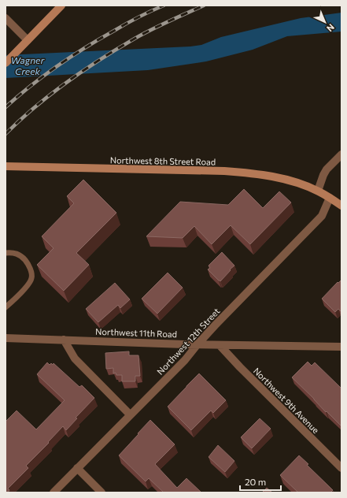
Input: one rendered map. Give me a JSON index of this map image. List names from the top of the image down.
{
  "streets": {
    "street": [
      "Northwest 8th Street Road",
      "Northwest 11th Road",
      "Northwest 12th Street",
      "Northwest 9th Avenue"
    ]
  },
  "crossings": [
    ["Northwest 8th Street Road", "Northwest 12th Street"],
    ["Northwest 11th Road", "Northwest 12th Street"],
    ["Northwest 11th Road", "Northwest 9th Avenue"]
  ],
  "water": ["Wagner Creek"],
  "scale_bar": "20 m",
  "north": "bottom right"
}
